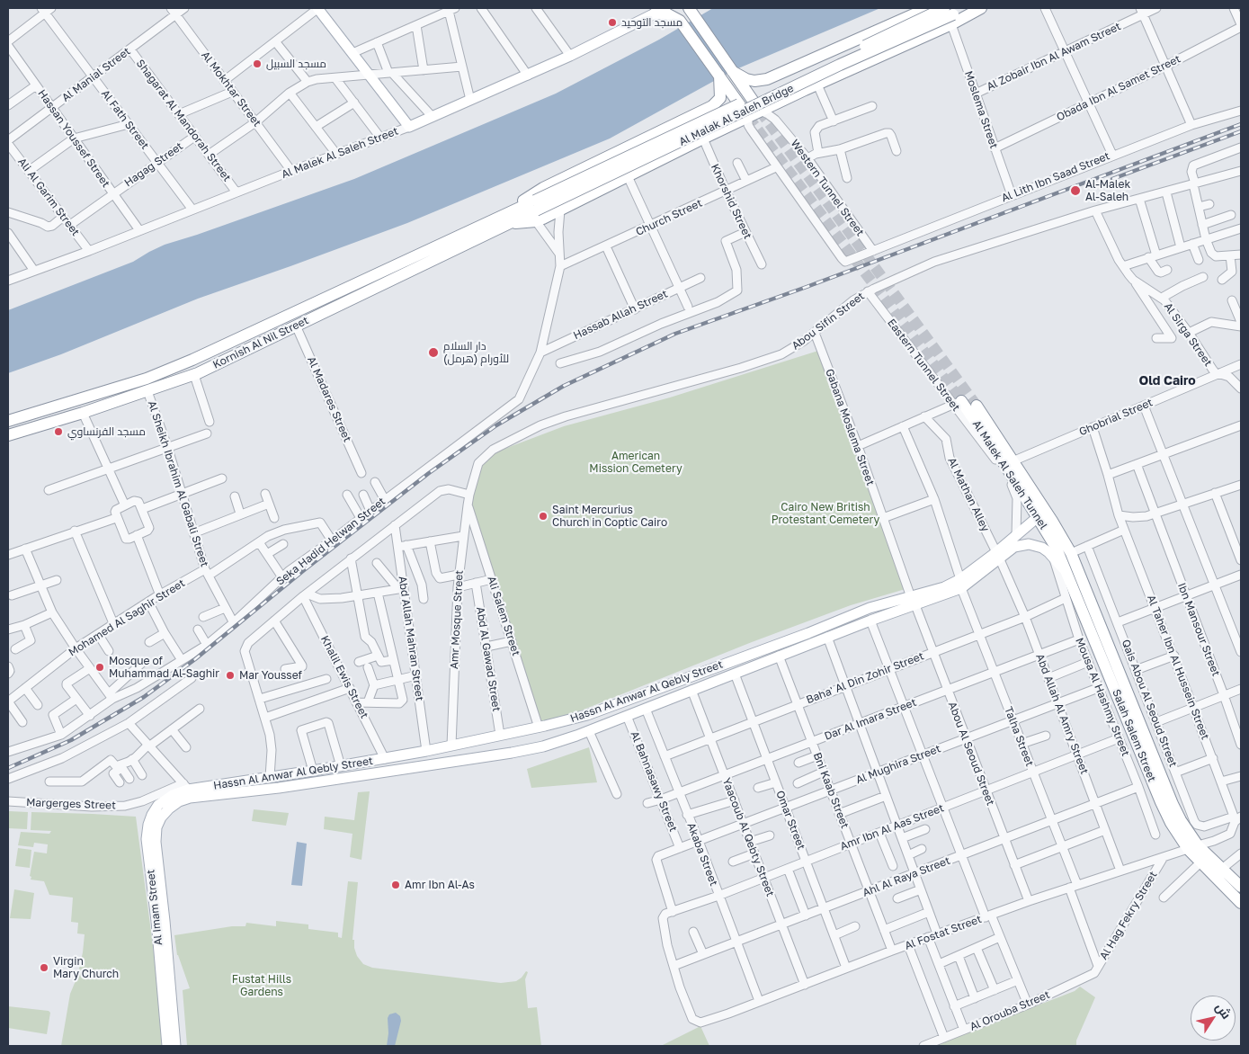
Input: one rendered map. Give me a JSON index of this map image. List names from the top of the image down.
{
  "streets": {
    "highway": [
      "Al Malak Al Saleh Bridge",
      "Kornish Al Nil Street",
      "Al Malek Al Saleh Tunnel",
      "Salah Salem Street"
    ],
    "main road": ["Al Malek Al Saleh Street", "Hassn Al Anwar Al Qebly Street", "Al Imam Street"],
    "street": [
      "Al Zobair Ibn Al Awam Street",
      "Al Manial Street",
      "Obada Ibn Al Samet Street",
      "Al Mokhtar Street",
      "Moslema Street",
      "Al Fath Street",
      "Shagarat Al Mandorah Street",
      "Hassan Youssef Street",
      "Hagag Street",
      "Al Lith Ibn Saad Street",
      "Western Tunnel Street",
      "Ali Al Garim Street",
      "Khorshid Street",
      "Church Street",
      "Hassab Allah Street",
      "Abou Sifin Street",
      "Al Sirga Street",
      "Eastern Tunnel Street",
      "Al Madares Street",
      "Ghobrial Street",
      "Gabana Moslema Street",
      "Al Sheikh Ibrahim Al Gabali Street",
      "Al Mathan Alley",
      "Seka Hadid Helwan Street",
      "Ali Salem Street",
      "Mohamed Al Saghir Street",
      "Amr Mosque Street",
      "Ibn Mansour Street",
      "Abd Allah Mahran Street",
      "Abd Al Gawad Street",
      "Al Taher Ibn Al Hussein Street",
      "Khalil Ewis Street",
      "Baha' Al Din Zohir Street",
      "Mousa Al Hashmy Street",
      "Qais Abou Al Seoud Street",
      "Abd Allah Al Amry Street",
      "Dar Al Imara Street",
      "Talha Street",
      "Abou Al Seoud Street",
      "Al Mughira Street",
      "Al Bahnasawy Street",
      "Bni Kaab Street",
      "Omar Street",
      "Amr Ibn Al Aas Street",
      "Yaacoub Al Qebty Street",
      "Akaba Street",
      "Ahl Al Raya Street",
      "Al Hag Fekry Street",
      "Al Fostat Street",
      "Al Orouba Street"
    ]
  },
  "crossings": [
    ["Al Zobair Ibn Al Awam Street", "Moslema Street"],
    ["Al Manial Street", "Al Mokhtar Street"],
    ["Al Manial Street", "Al Fath Street"],
    ["Al Manial Street", "Shagarat Al Mandorah Street"],
    ["Al Manial Street", "Hassan Youssef Street"],
    ["Obada Ibn Al Samet Street", "Moslema Street"],
    ["Al Mokhtar Street", "Al Malek Al Saleh Street"],
    ["Moslema Street", "Al Lith Ibn Saad Street"],
    ["Al Malak Al Saleh Bridge", "Kornish Al Nil Street"],
    ["Al Fath Street", "Al Malek Al Saleh Street"],
    ["Al Fath Street", "Hagag Street"],
    ["Shagarat Al Mandorah Street", "Al Malek Al Saleh Street"],
    ["Shagarat Al Mandorah Street", "Hagag Street"],
    ["Hassan Youssef Street", "Al Malek Al Saleh Street"],
    ["Hassan Youssef Street", "Hagag Street"],
    ["Al Malek Al Saleh Street", "Ali Al Garim Street"],
    ["Hagag Street", "Ali Al Garim Street"],
    ["Al Lith Ibn Saad Street", "Western Tunnel Street"],
    ["Al Lith Ibn Saad Street", "Church Street"],
    ["Khorshid Street", "Church Street"],
    ["Church Street", "Seka Hadid Helwan Street"],
    ["Hassab Allah Street", "Seka Hadid Helwan Street"],
    ["Abou Sifin Street", "Al Sirga Street"],
    ["Abou Sifin Street", "Eastern Tunnel Street"],
    ["Abou Sifin Street", "Gabana Moslema Street"],
    ["Abou Sifin Street", "Amr Mosque Street"],
    ["Al Sirga Street", "Ghobrial Street"],
    ["Kornish Al Nil Street", "Al Madares Street"],
    ["Kornish Al Nil Street", "Al Sheikh Ibrahim Al Gabali Street"],
    ["Eastern Tunnel Street", "Al Malek Al Saleh Tunnel"],
    ["Ghobrial Street", "Al Malek Al Saleh Tunnel"],
    ["Ghobrial Street", "Al Taher Ibn Al Hussein Street"],
    ["Gabana Moslema Street", "Hassn Al Anwar Al Qebly Street"],
    ["Gabana Moslema Street", "Abou Al Seoud Street"],
    ["Al Malek Al Saleh Tunnel", "Hassn Al Anwar Al Qebly Street"],
    ["Al Malek Al Saleh Tunnel", "Mousa Al Hashmy Street"],
    ["Al Malek Al Saleh Tunnel", "Salah Salem Street"],
    ["Al Sheikh Ibrahim Al Gabali Street", "Seka Hadid Helwan Street"],
    ["Al Sheikh Ibrahim Al Gabali Street", "Mohamed Al Saghir Street"],
    ["Al Mathan Alley", "Hassn Al Anwar Al Qebly Street"],
    ["Al Mathan Alley", "Abd Allah Al Amry Street"],
    ["Seka Hadid Helwan Street", "Mohamed Al Saghir Street"],
    ["Ali Salem Street", "Amr Mosque Street"],
    ["Ali Salem Street", "Hassn Al Anwar Al Qebly Street"],
    ["Amr Mosque Street", "Hassn Al Anwar Al Qebly Street"],
    ["Abd Allah Mahran Street", "Hassn Al Anwar Al Qebly Street"],
    ["Abd Al Gawad Street", "Hassn Al Anwar Al Qebly Street"],
    ["Al Taher Ibn Al Hussein Street", "Qais Abou Al Seoud Street"],
    ["Al Taher Ibn Al Hussein Street", "Al Fostat Street"],
    ["Khalil Ewis Street", "Hassn Al Anwar Al Qebly Street"],
    ["Baha' Al Din Zohir Street", "Mousa Al Hashmy Street"],
    ["Baha' Al Din Zohir Street", "Abd Allah Al Amry Street"],
    ["Baha' Al Din Zohir Street", "Talha Street"],
    ["Baha' Al Din Zohir Street", "Abou Al Seoud Street"],
    ["Baha' Al Din Zohir Street", "Bni Kaab Street"],
    ["Baha' Al Din Zohir Street", "Omar Street"],
    ["Baha' Al Din Zohir Street", "Yaacoub Al Qebty Street"],
    ["Baha' Al Din Zohir Street", "Akaba Street"],
    ["Hassn Al Anwar Al Qebly Street", "Mousa Al Hashmy Street"],
    ["Hassn Al Anwar Al Qebly Street", "Abd Allah Al Amry Street"],
    ["Hassn Al Anwar Al Qebly Street", "Salah Salem Street"],
    ["Hassn Al Anwar Al Qebly Street", "Talha Street"],
    ["Hassn Al Anwar Al Qebly Street", "Abou Al Seoud Street"],
    ["Hassn Al Anwar Al Qebly Street", "Al Bahnasawy Street"],
    ["Hassn Al Anwar Al Qebly Street", "Bni Kaab Street"],
    ["Hassn Al Anwar Al Qebly Street", "Omar Street"],
    ["Hassn Al Anwar Al Qebly Street", "Yaacoub Al Qebty Street"],
    ["Hassn Al Anwar Al Qebly Street", "Akaba Street"],
    ["Hassn Al Anwar Al Qebly Street", "Al Imam Street"],
    ["Mousa Al Hashmy Street", "Dar Al Imara Street"],
    ["Mousa Al Hashmy Street", "Salah Salem Street"],
    ["Mousa Al Hashmy Street", "Al Mughira Street"],
    ["Mousa Al Hashmy Street", "Amr Ibn Al Aas Street"],
    ["Mousa Al Hashmy Street", "Ahl Al Raya Street"],
    ["Qais Abou Al Seoud Street", "Al Fostat Street"],
    ["Abd Allah Al Amry Street", "Dar Al Imara Street"],
    ["Abd Allah Al Amry Street", "Al Mughira Street"],
    ["Abd Allah Al Amry Street", "Amr Ibn Al Aas Street"],
    ["Abd Allah Al Amry Street", "Ahl Al Raya Street"],
    ["Abd Allah Al Amry Street", "Al Fostat Street"],
    ["Dar Al Imara Street", "Talha Street"],
    ["Dar Al Imara Street", "Abou Al Seoud Street"],
    ["Dar Al Imara Street", "Al Bahnasawy Street"],
    ["Dar Al Imara Street", "Bni Kaab Street"],
    ["Dar Al Imara Street", "Omar Street"],
    ["Dar Al Imara Street", "Yaacoub Al Qebty Street"],
    ["Dar Al Imara Street", "Akaba Street"],
    ["Salah Salem Street", "Al Hag Fekry Street"],
    ["Salah Salem Street", "Al Fostat Street"],
    ["Talha Street", "Al Mughira Street"],
    ["Talha Street", "Amr Ibn Al Aas Street"],
    ["Talha Street", "Ahl Al Raya Street"],
    ["Talha Street", "Al Fostat Street"],
    ["Abou Al Seoud Street", "Al Mughira Street"],
    ["Abou Al Seoud Street", "Amr Ibn Al Aas Street"],
    ["Abou Al Seoud Street", "Ahl Al Raya Street"],
    ["Abou Al Seoud Street", "Al Fostat Street"],
    ["Al Mughira Street", "Al Bahnasawy Street"],
    ["Al Mughira Street", "Bni Kaab Street"],
    ["Al Mughira Street", "Omar Street"],
    ["Al Mughira Street", "Amr Ibn Al Aas Street"],
    ["Al Mughira Street", "Yaacoub Al Qebty Street"],
    ["Al Mughira Street", "Akaba Street"],
    ["Bni Kaab Street", "Amr Ibn Al Aas Street"],
    ["Bni Kaab Street", "Ahl Al Raya Street"],
    ["Bni Kaab Street", "Al Fostat Street"],
    ["Omar Street", "Amr Ibn Al Aas Street"],
    ["Omar Street", "Ahl Al Raya Street"],
    ["Omar Street", "Al Fostat Street"],
    ["Amr Ibn Al Aas Street", "Yaacoub Al Qebty Street"],
    ["Amr Ibn Al Aas Street", "Akaba Street"],
    ["Yaacoub Al Qebty Street", "Ahl Al Raya Street"],
    ["Yaacoub Al Qebty Street", "Al Fostat Street"],
    ["Akaba Street", "Ahl Al Raya Street"],
    ["Akaba Street", "Al Fostat Street"],
    ["Ahl Al Raya Street", "Al Fostat Street"],
    ["Al Hag Fekry Street", "Al Fostat Street"],
    ["Al Hag Fekry Street", "Al Orouba Street"]
  ],
  "districts": ["Old Cairo"],
  "parks": ["American Mission Cemetery", "Cairo New British Protestant Cemetery", "Fustat Hills Gardens"],
  "places": [
    "مسجد التوحيد",
    "مسجد السبيل",
    "Al-Malek Al-Saleh",
    "دار السلام للأورام (هرمل)",
    "مسجد الفرنساوي",
    "Saint Mercurius Church in Coptic Cairo",
    "Mosque of Muhammad Al-Saghir",
    "Mar Youssef",
    "Amr Ibn Al-As",
    "Virgin Mary Church"
  ],
  "north": "top right"
}
